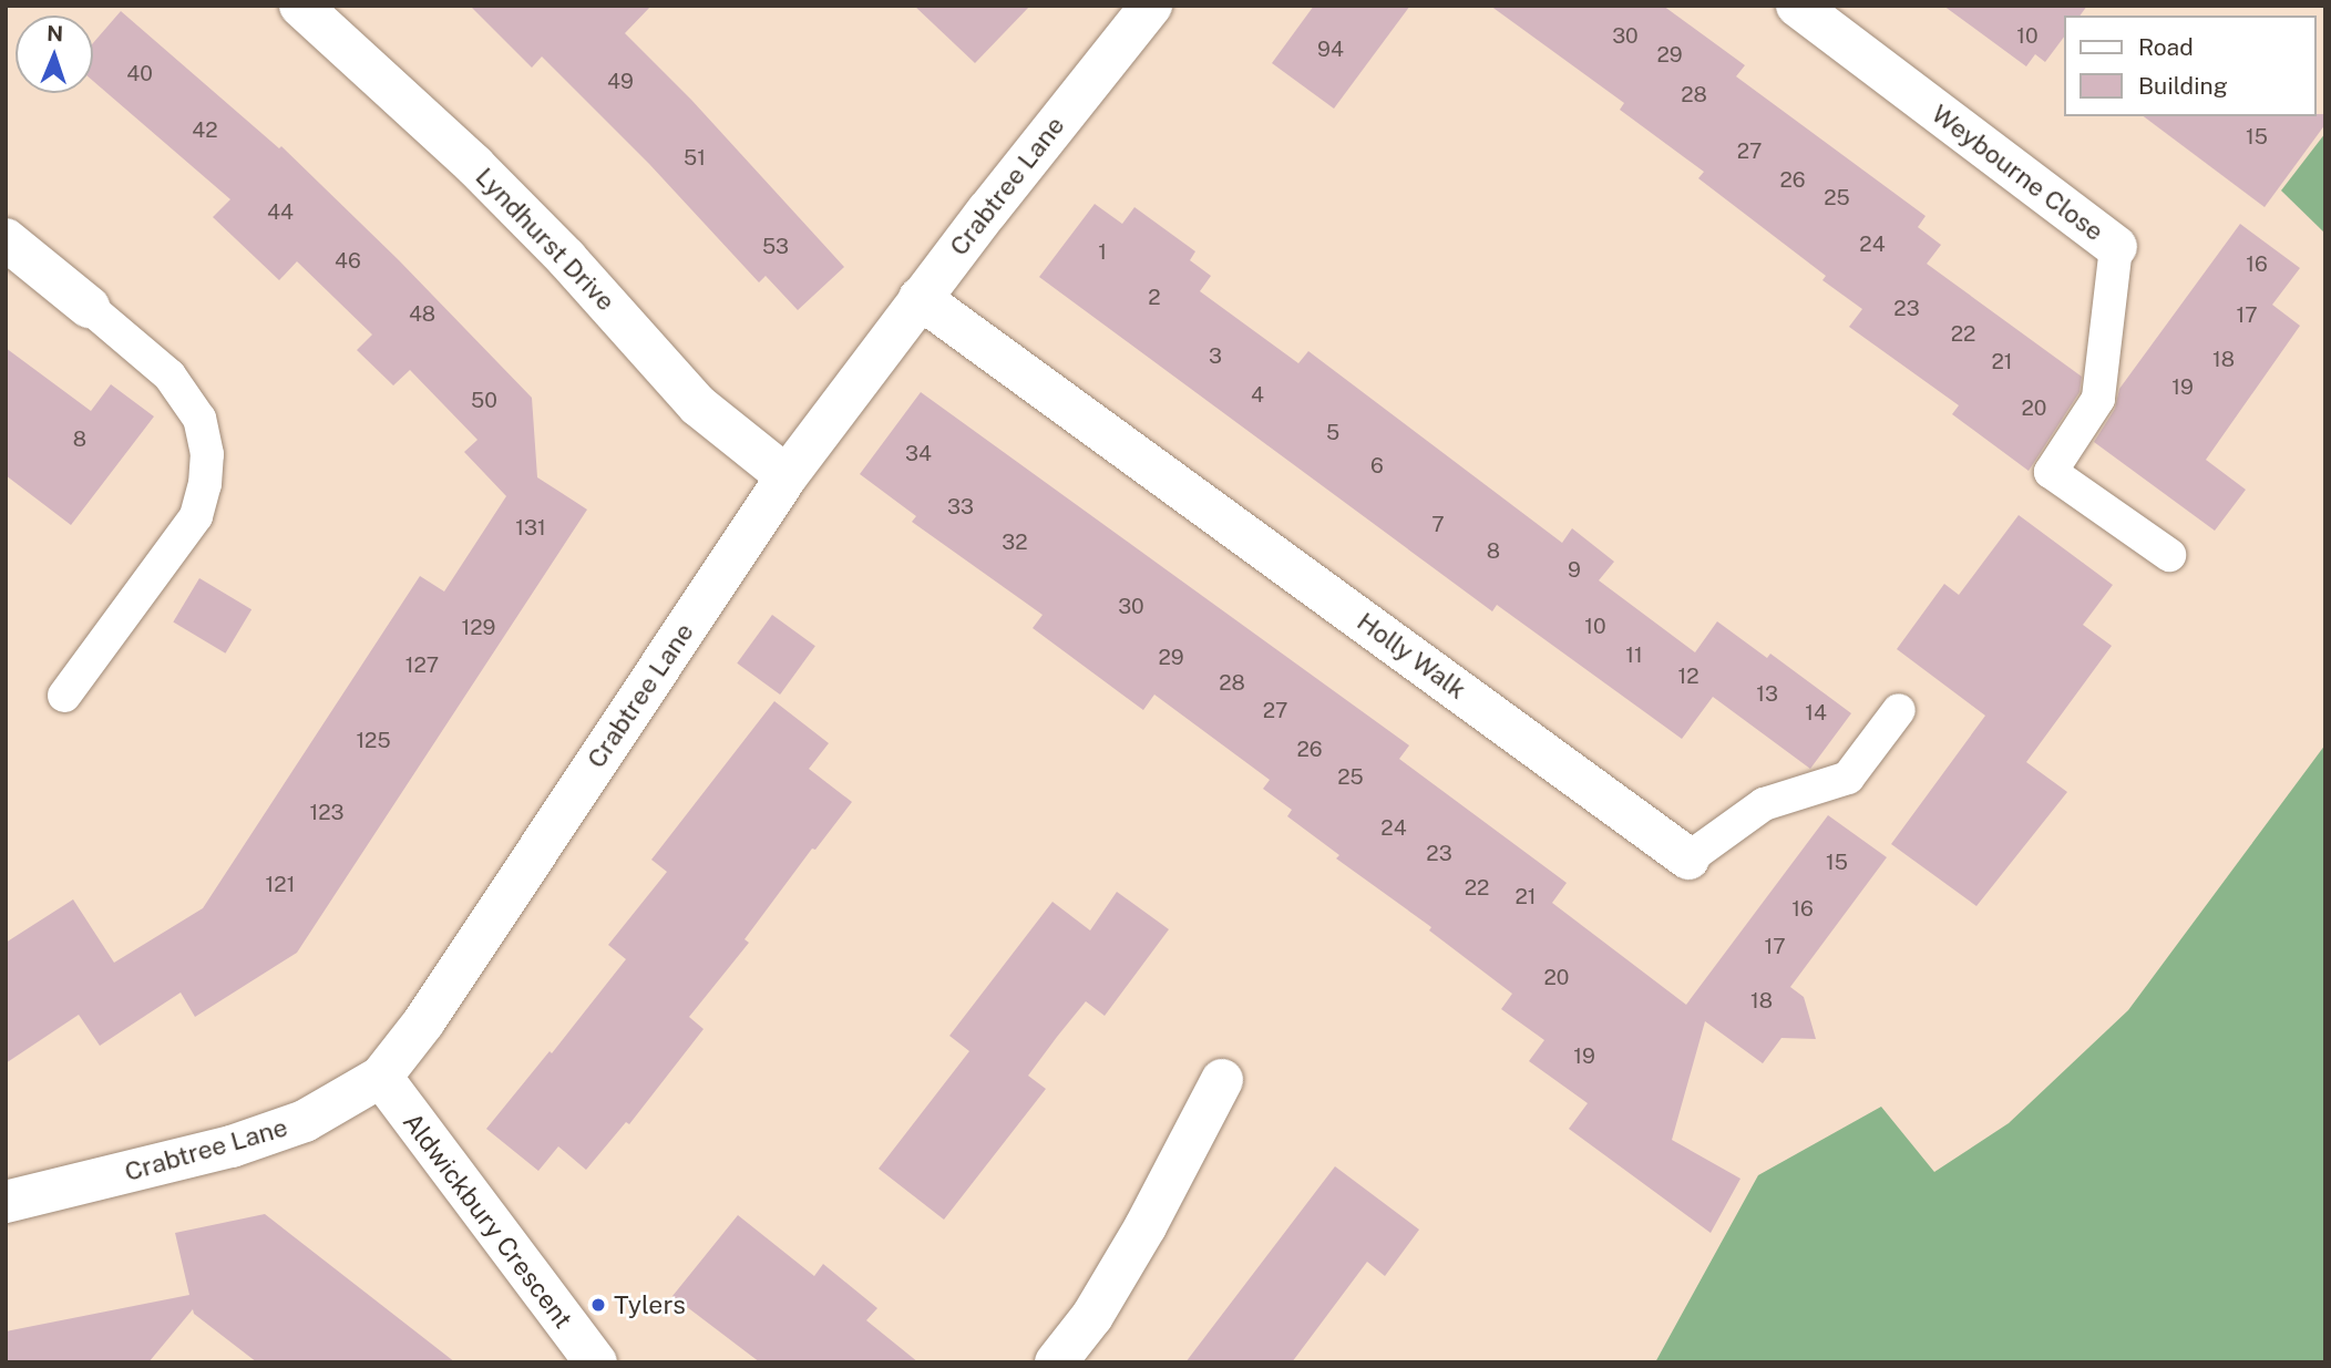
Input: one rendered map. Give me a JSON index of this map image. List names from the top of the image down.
{
  "streets": {
    "street": [
      "Weybourne Close",
      "Crabtree Lane",
      "Lyndhurst Drive",
      "Holly Walk",
      "Aldwickbury Crescent"
    ]
  },
  "crossings": [
    ["Crabtree Lane", "Lyndhurst Drive"],
    ["Crabtree Lane", "Holly Walk"],
    ["Crabtree Lane", "Aldwickbury Crescent"]
  ],
  "places": ["Tylers"],
  "house_numbers": [
    "30",
    "10",
    "94",
    "29",
    "40",
    "49",
    "28",
    "42",
    "15",
    "27",
    "51",
    "26",
    "25",
    "44",
    "24",
    "53",
    "1",
    "46",
    "16",
    "2",
    "23",
    "48",
    "17",
    "22",
    "3",
    "18",
    "21",
    "19",
    "4",
    "50",
    "20",
    "5",
    "8",
    "34",
    "6",
    "33",
    "7",
    "131",
    "32",
    "8",
    "9",
    "30",
    "10",
    "129",
    "11",
    "29",
    "127",
    "12",
    "28",
    "13",
    "27",
    "14",
    "125",
    "26",
    "25",
    "123",
    "24",
    "23",
    "15",
    "121",
    "22",
    "21",
    "16",
    "17",
    "20",
    "18",
    "19"
  ],
  "legend": ["Road", "Building"],
  "north": "top"
}
